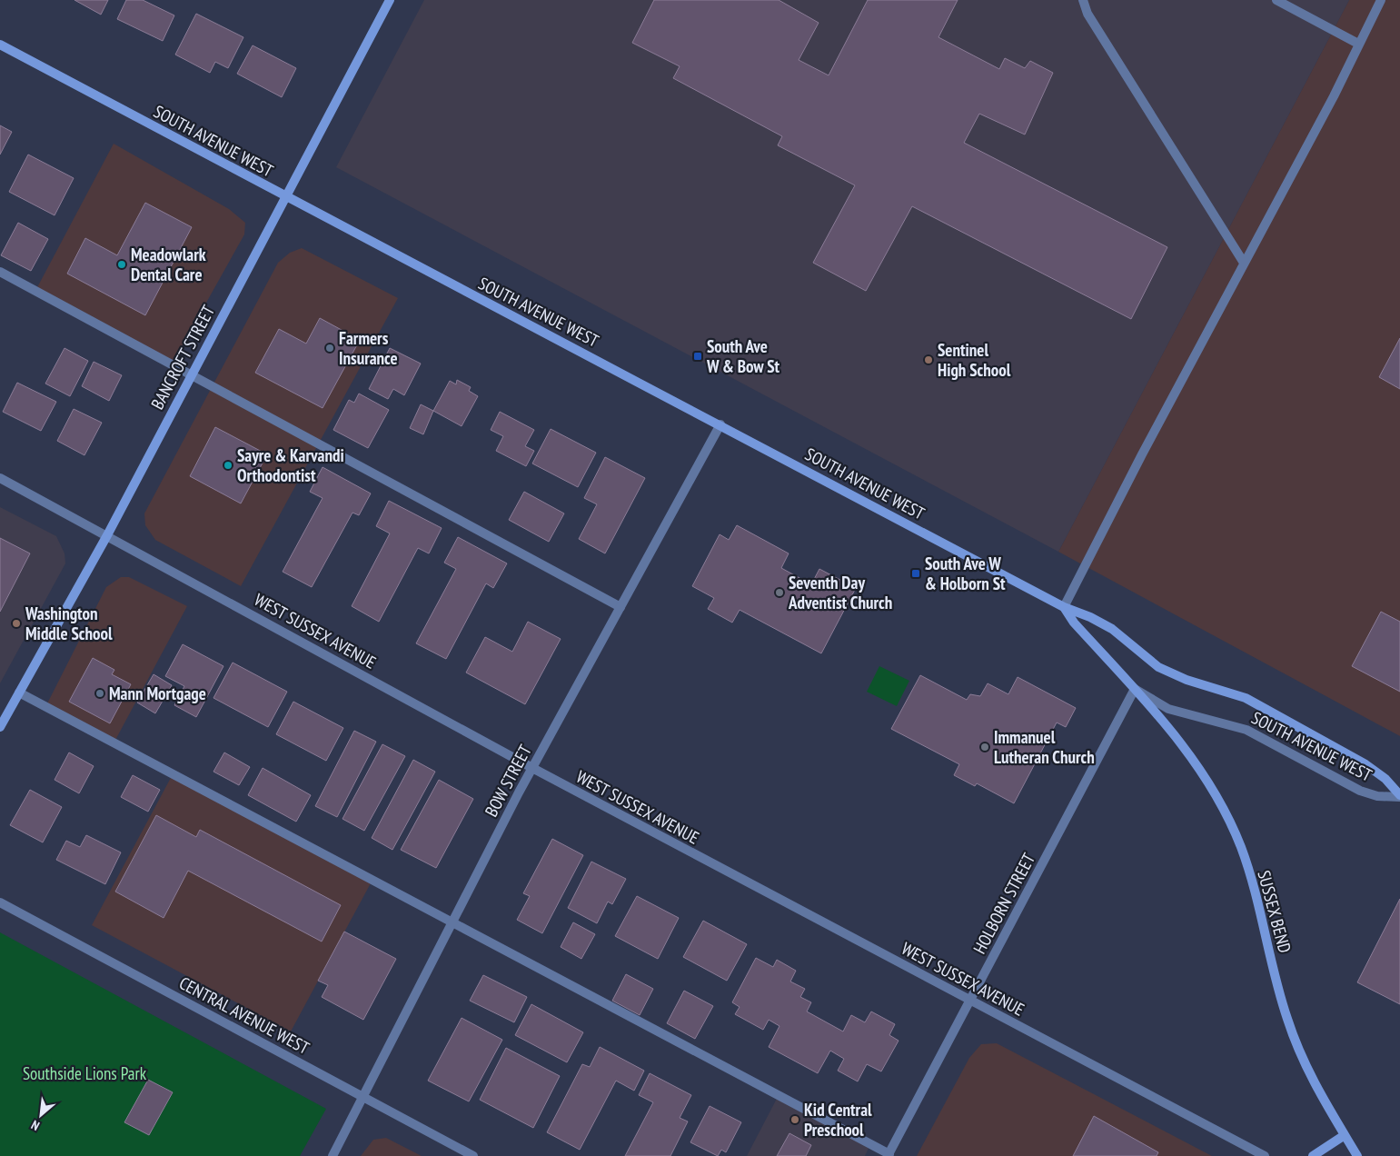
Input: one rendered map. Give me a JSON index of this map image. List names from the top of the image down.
{
  "streets": {
    "street": [
      "SOUTH AVENUE WEST",
      "BANCROFT STREET",
      "WEST SUSSEX AVENUE",
      "BOW STREET",
      "HOLBORN STREET",
      "SUSSEX BEND",
      "CENTRAL AVENUE WEST"
    ]
  },
  "crossings": [
    ["SOUTH AVENUE WEST", "BANCROFT STREET"],
    ["SOUTH AVENUE WEST", "BOW STREET"],
    ["SOUTH AVENUE WEST", "HOLBORN STREET"],
    ["SOUTH AVENUE WEST", "SUSSEX BEND"],
    ["BANCROFT STREET", "WEST SUSSEX AVENUE"],
    ["WEST SUSSEX AVENUE", "BOW STREET"],
    ["WEST SUSSEX AVENUE", "HOLBORN STREET"],
    ["BOW STREET", "CENTRAL AVENUE WEST"],
    ["HOLBORN STREET", "SUSSEX BEND"]
  ],
  "parks": ["Southside Lions Park"],
  "places": {
    "other": [
      "Meadowlark Dental Care",
      "Farmers Insurance",
      "Sentinel High School",
      "Sayre & Karvandi Orthodontist",
      "Seventh Day Adventist Church",
      "Washington Middle School",
      "Mann Mortgage",
      "Immanuel Lutheran Church",
      "Kid Central Preschool"
    ],
    "transit": ["South Ave W & Bow St", "South Ave W & Holborn St"]
  },
  "north": "bottom left"
}
